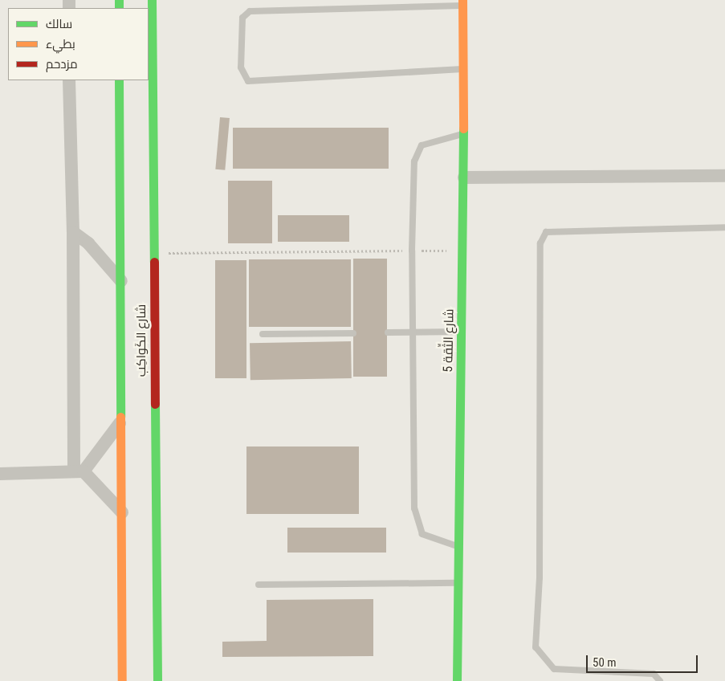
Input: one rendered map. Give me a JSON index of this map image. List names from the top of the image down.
{
  "streets": {
    "street": ["شارع الكَواكِب", "شارع الثِّقة 5"]
  },
  "legend": ["سالك", "بطيء", "مزدحم"],
  "scale_bar": "50 m"
}
